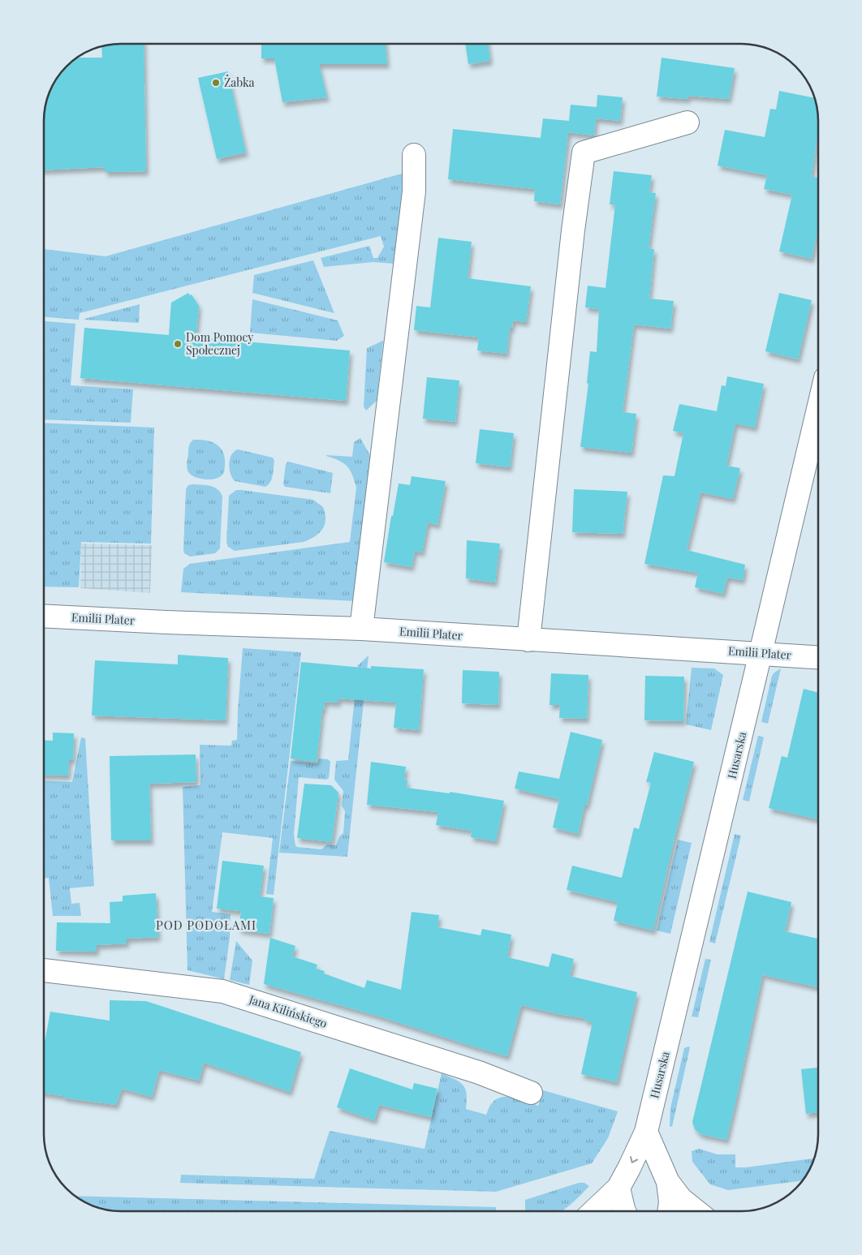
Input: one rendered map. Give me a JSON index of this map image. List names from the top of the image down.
{
  "streets": {
    "street": ["Emilii Plater", "Husarska", "Jana Kilińskiego"]
  },
  "crossings": [
    ["Emilii Plater", "Husarska"]
  ],
  "districts": ["POD PODOŁAMI"],
  "places": ["Żabka", "Dom Pomocy Społecznej"]
}
